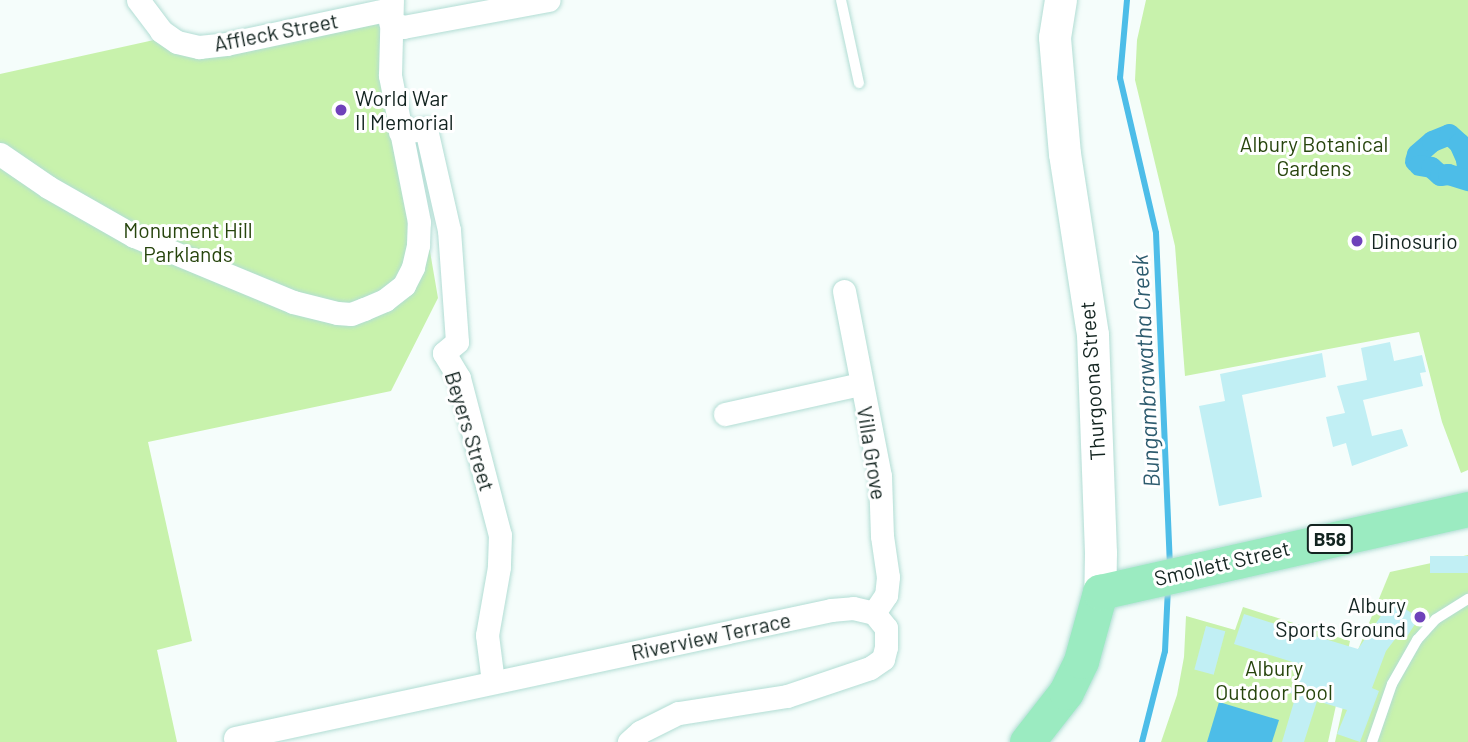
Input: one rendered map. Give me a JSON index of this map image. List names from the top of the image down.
{
  "streets": {
    "main road": ["Thurgoona Street", "B58", "Smollett Street"],
    "street": [
      "Affleck Street",
      "Beyers Street",
      "Villa Grove",
      "Riverview Terrace"
    ]
  },
  "crossings": [
    ["Thurgoona Street", "Smollett Street"],
    ["Beyers Street", "Riverview Terrace"],
    ["Villa Grove", "Riverview Terrace"]
  ],
  "water": ["Bungambrawatha Creek"],
  "parks": ["Albury Botanical Gardens", "Monument Hill Parklands", "Albury Outdoor Pool"],
  "places": ["World War II Memorial", "Dinosurio", "Albury Sports Ground"]
}
